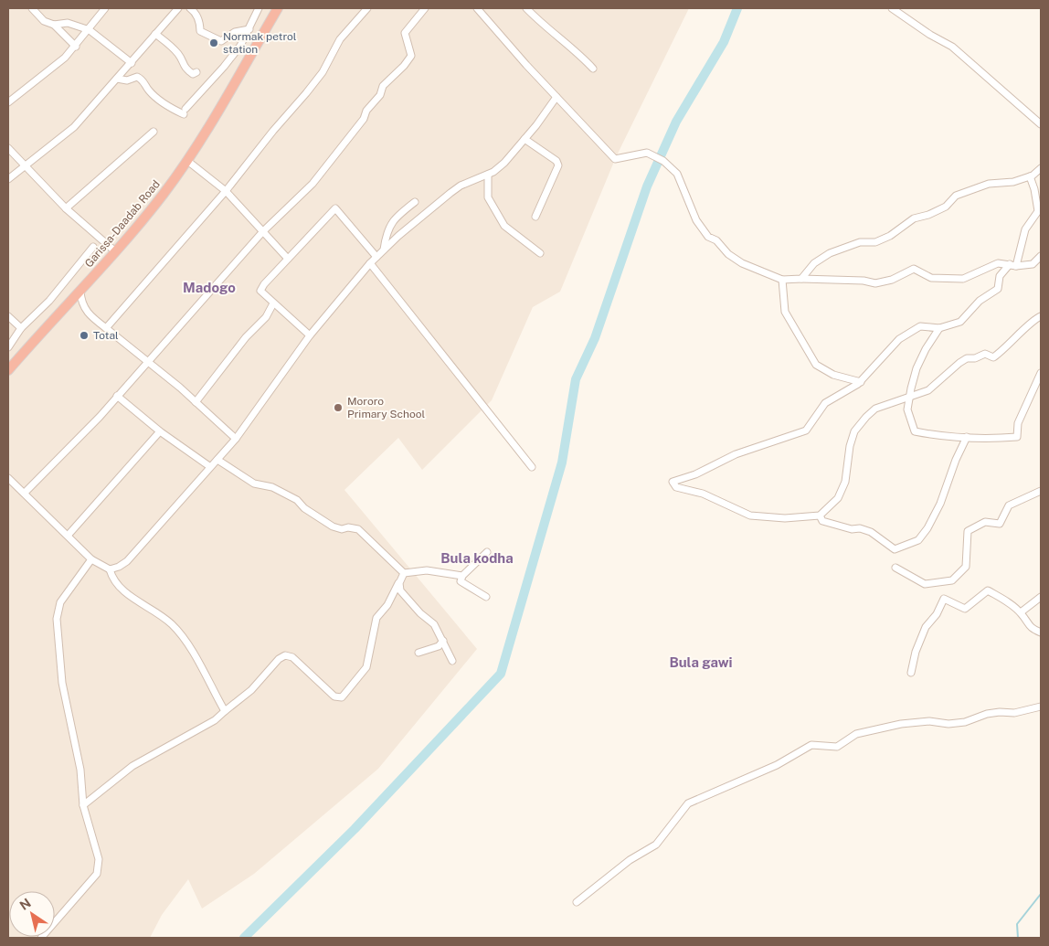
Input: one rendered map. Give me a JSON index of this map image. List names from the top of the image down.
{
  "streets": {
    "highway": ["Garissa-Daadab Road"]
  },
  "districts": ["Madogo", "Bula kodha", "Bula gawi"],
  "places": ["Normak petrol station", "Total", "Mororo Primary School"],
  "north": "top left"
}
